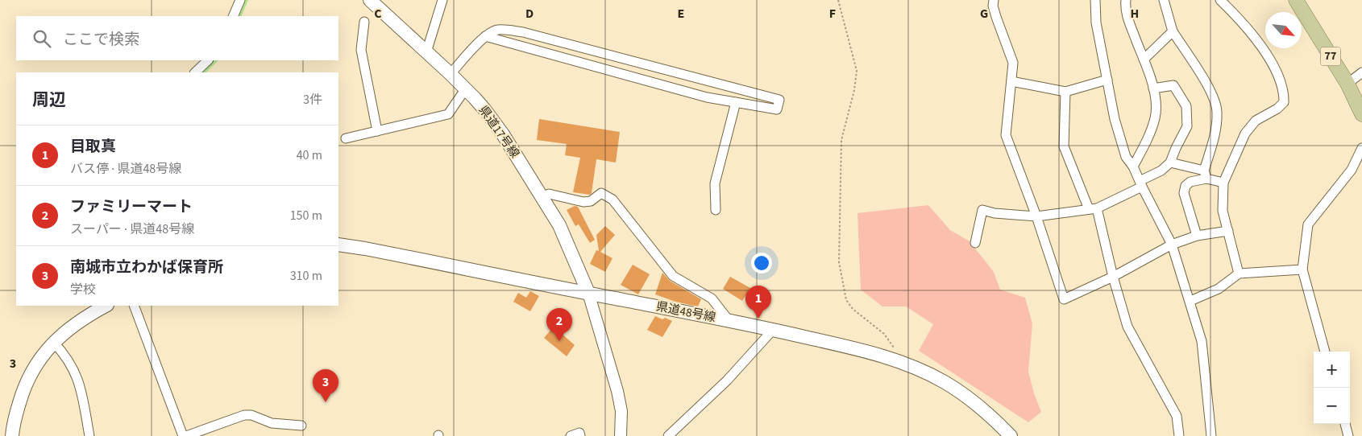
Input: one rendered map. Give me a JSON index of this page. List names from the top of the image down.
{
  "streets": {
    "main road": ["77", "県道17号線", "県道48号線"]
  },
  "crossings": [
    ["県道17号線", "県道48号線"]
  ],
  "north": "bottom right",
  "page": {
    "search": "ここで検索",
    "heading": ["周辺", "3件"],
    "list": [
      {
        "mark": "1",
        "name": "目取真",
        "note": "バス停 · 県道48号線",
        "value": "40 m"
      },
      {
        "mark": "2",
        "name": "ファミリーマート",
        "note": "スーパー · 県道48号線",
        "value": "150 m"
      },
      {
        "mark": "3",
        "name": "南城市立わかば保育所",
        "note": "学校",
        "value": "310 m"
      }
    ],
    "pins": ["1", "2", "3"],
    "map_buttons": ["+", "−"]
  },
  "grid": {
    "columns": [
      "C",
      "D",
      "E",
      "F",
      "G",
      "H"
    ],
    "rows": ["3"]
  }
}
